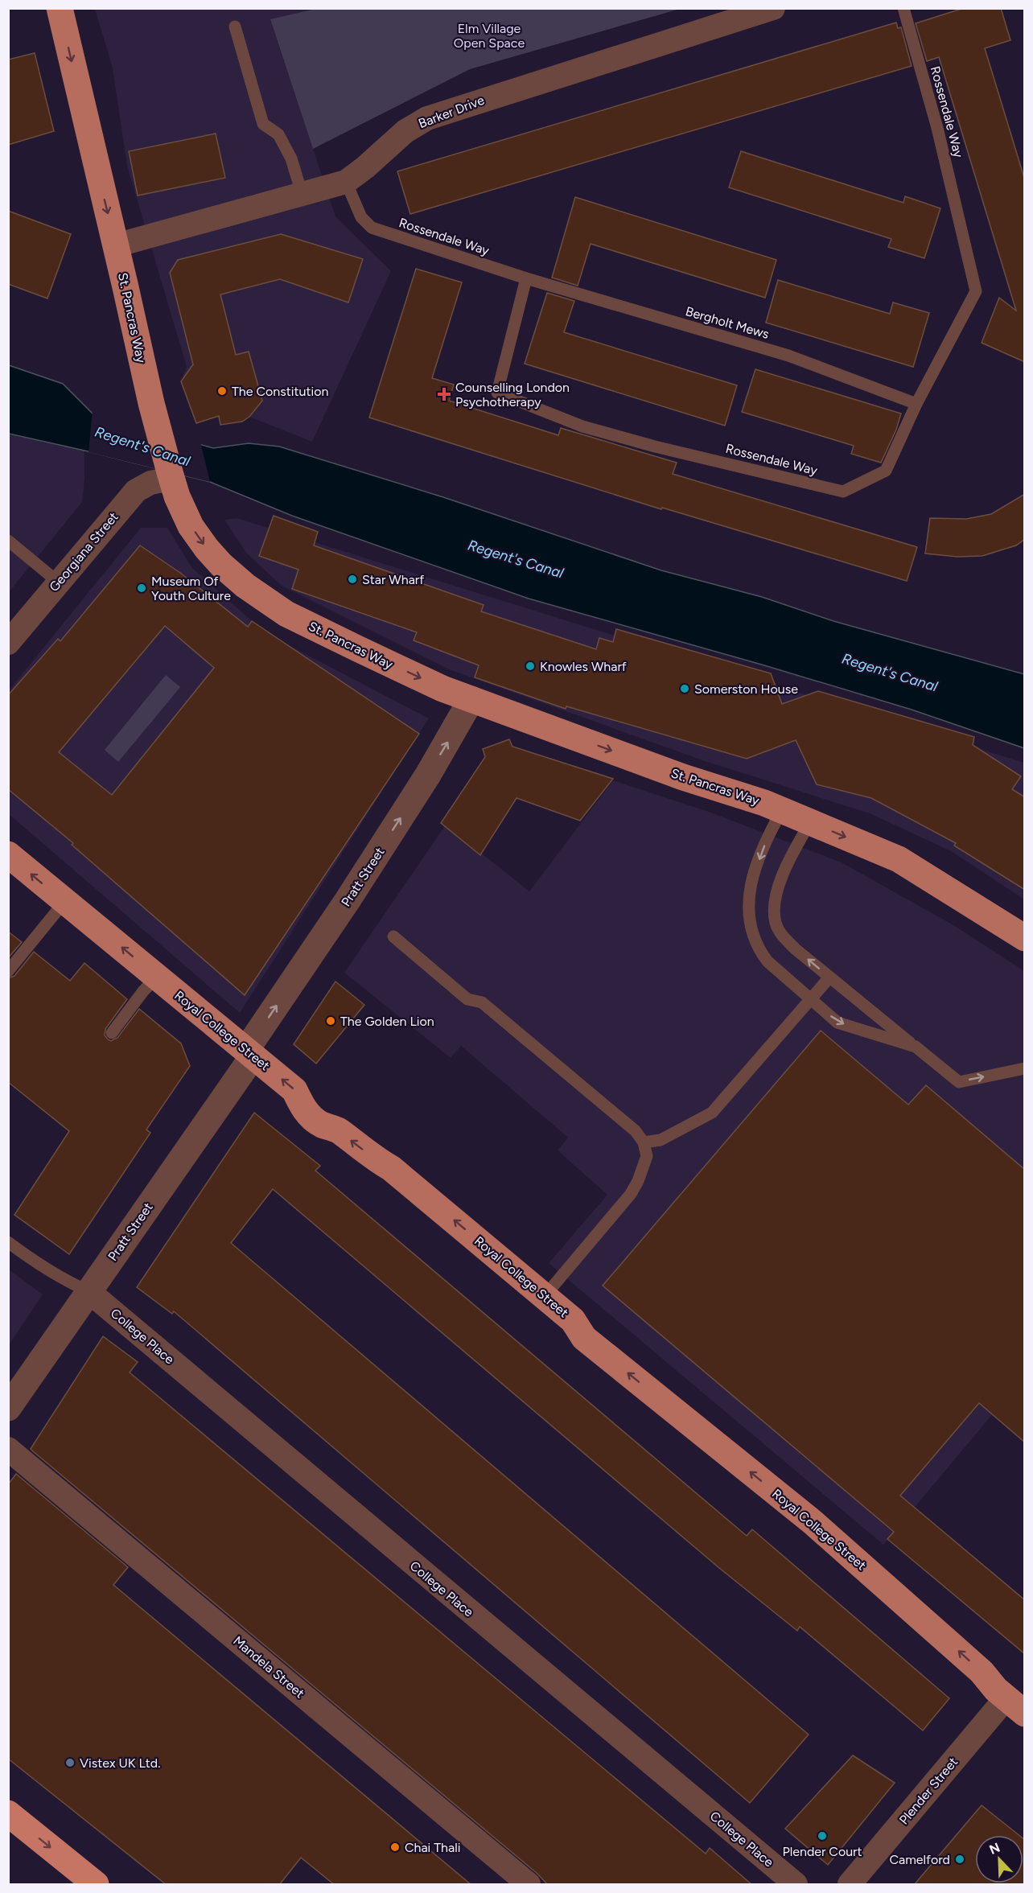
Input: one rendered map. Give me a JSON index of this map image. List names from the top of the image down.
{
  "streets": {
    "main road": ["St. Pancras Way", "Royal College Street"],
    "street": [
      "Barker Drive",
      "Georgiana Street",
      "Pratt Street",
      "College Place",
      "Mandela Street",
      "Plender Street"
    ],
    "lane": ["Rossendale Way", "Bergholt Mews"]
  },
  "crossings": [
    ["Barker Drive", "Rossendale Way"],
    ["Barker Drive", "St. Pancras Way"],
    ["Rossendale Way", "Bergholt Mews"],
    ["St. Pancras Way", "Georgiana Street"],
    ["St. Pancras Way", "Pratt Street"],
    ["Pratt Street", "Royal College Street"],
    ["Pratt Street", "College Place"],
    ["Royal College Street", "Plender Street"]
  ],
  "one_way": ["St. Pancras Way", "Pratt Street", "Royal College Street"],
  "water": ["Regent's Canal"],
  "parks": ["Elm Village Open Space"],
  "places": {
    "other": [
      "The Constitution",
      "Star Wharf",
      "Museum Of Youth Culture",
      "Knowles Wharf",
      "Somerston House",
      "The Golden Lion",
      "Vistex UK Ltd.",
      "Plender Court",
      "Chai Thali",
      "Camelford"
    ],
    "health": ["Counselling London Psychotherapy"]
  },
  "north": "top left"
}
